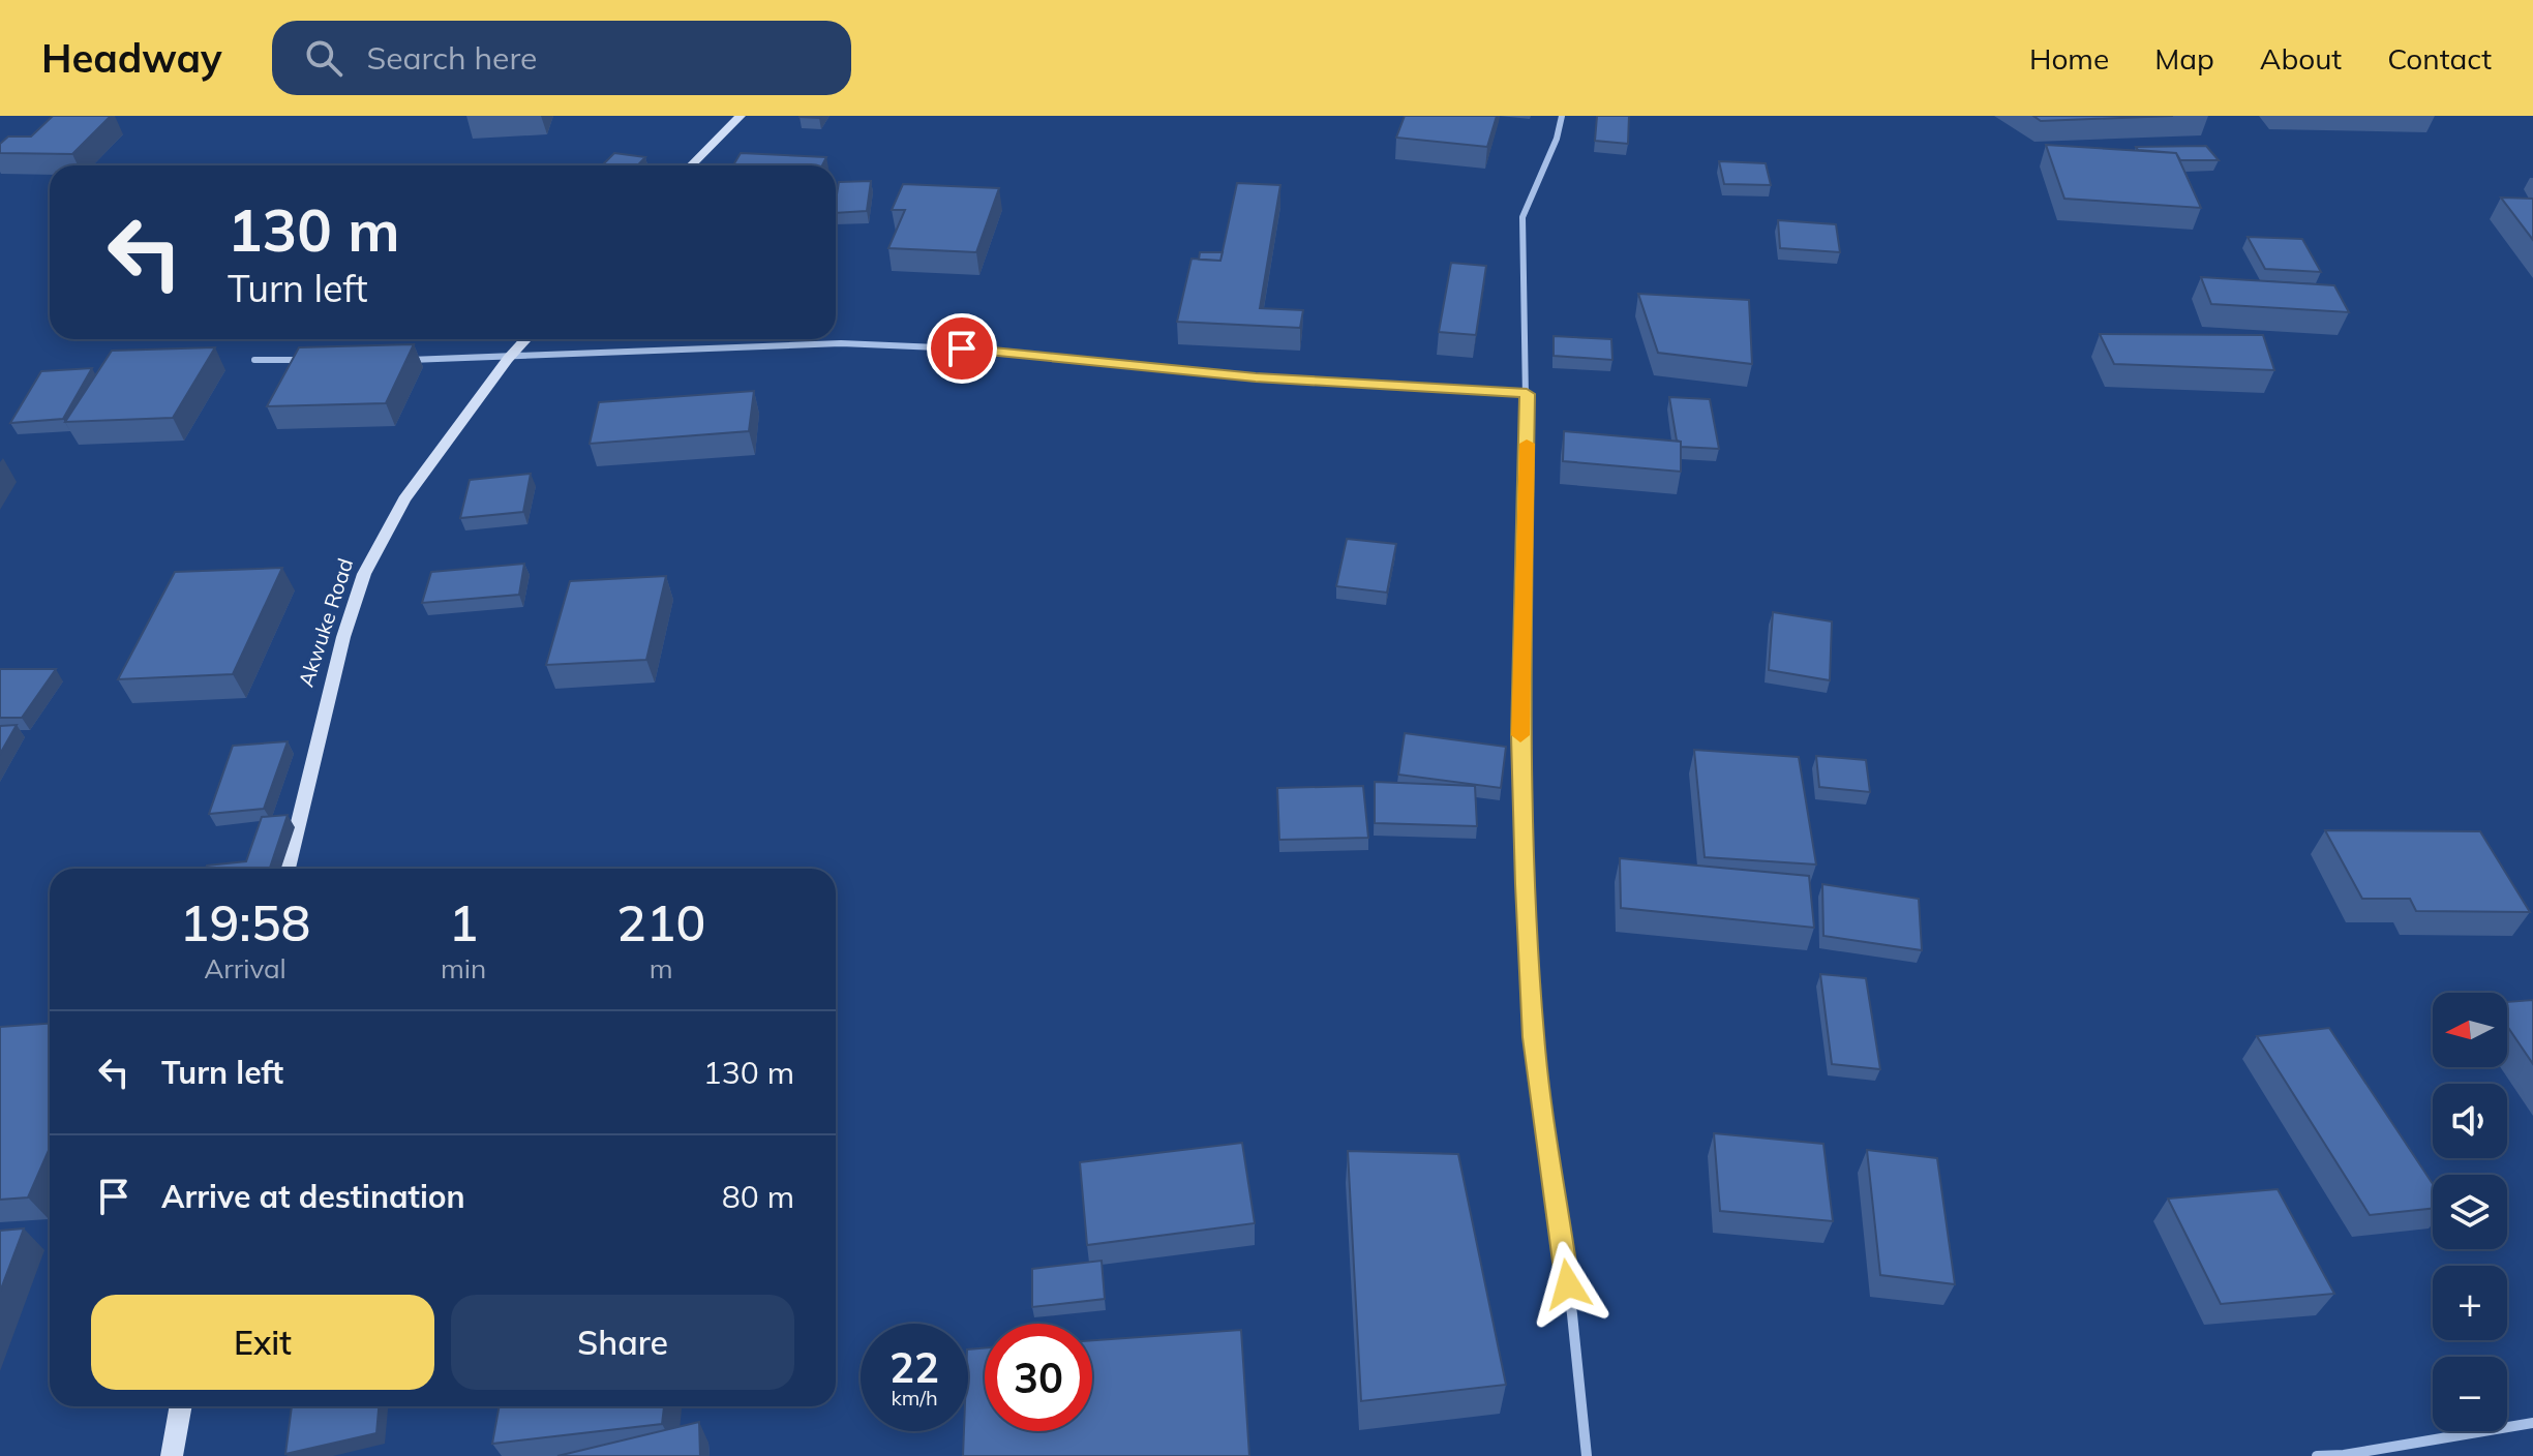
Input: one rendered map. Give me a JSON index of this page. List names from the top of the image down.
{
  "streets": {
    "main road": ["Akwuke Road"]
  },
  "north": "left",
  "page": {
    "header": "Headway",
    "search": "Search here",
    "nav": [
      "Home",
      "Map",
      "About",
      "Contact"
    ],
    "turn": ["130 m", "Turn left"],
    "eta": [
      "19:58",
      "Arrival",
      "1",
      "min",
      "210",
      "m"
    ],
    "map_buttons": ["+", "−"],
    "list": [
      {
        "name": "Turn left",
        "value": "130 m"
      },
      {
        "name": "Arrive at destination",
        "value": "80 m"
      }
    ],
    "buttons": ["Exit", "Share"],
    "speed": "22 km/h",
    "limit": "30"
  }
}
